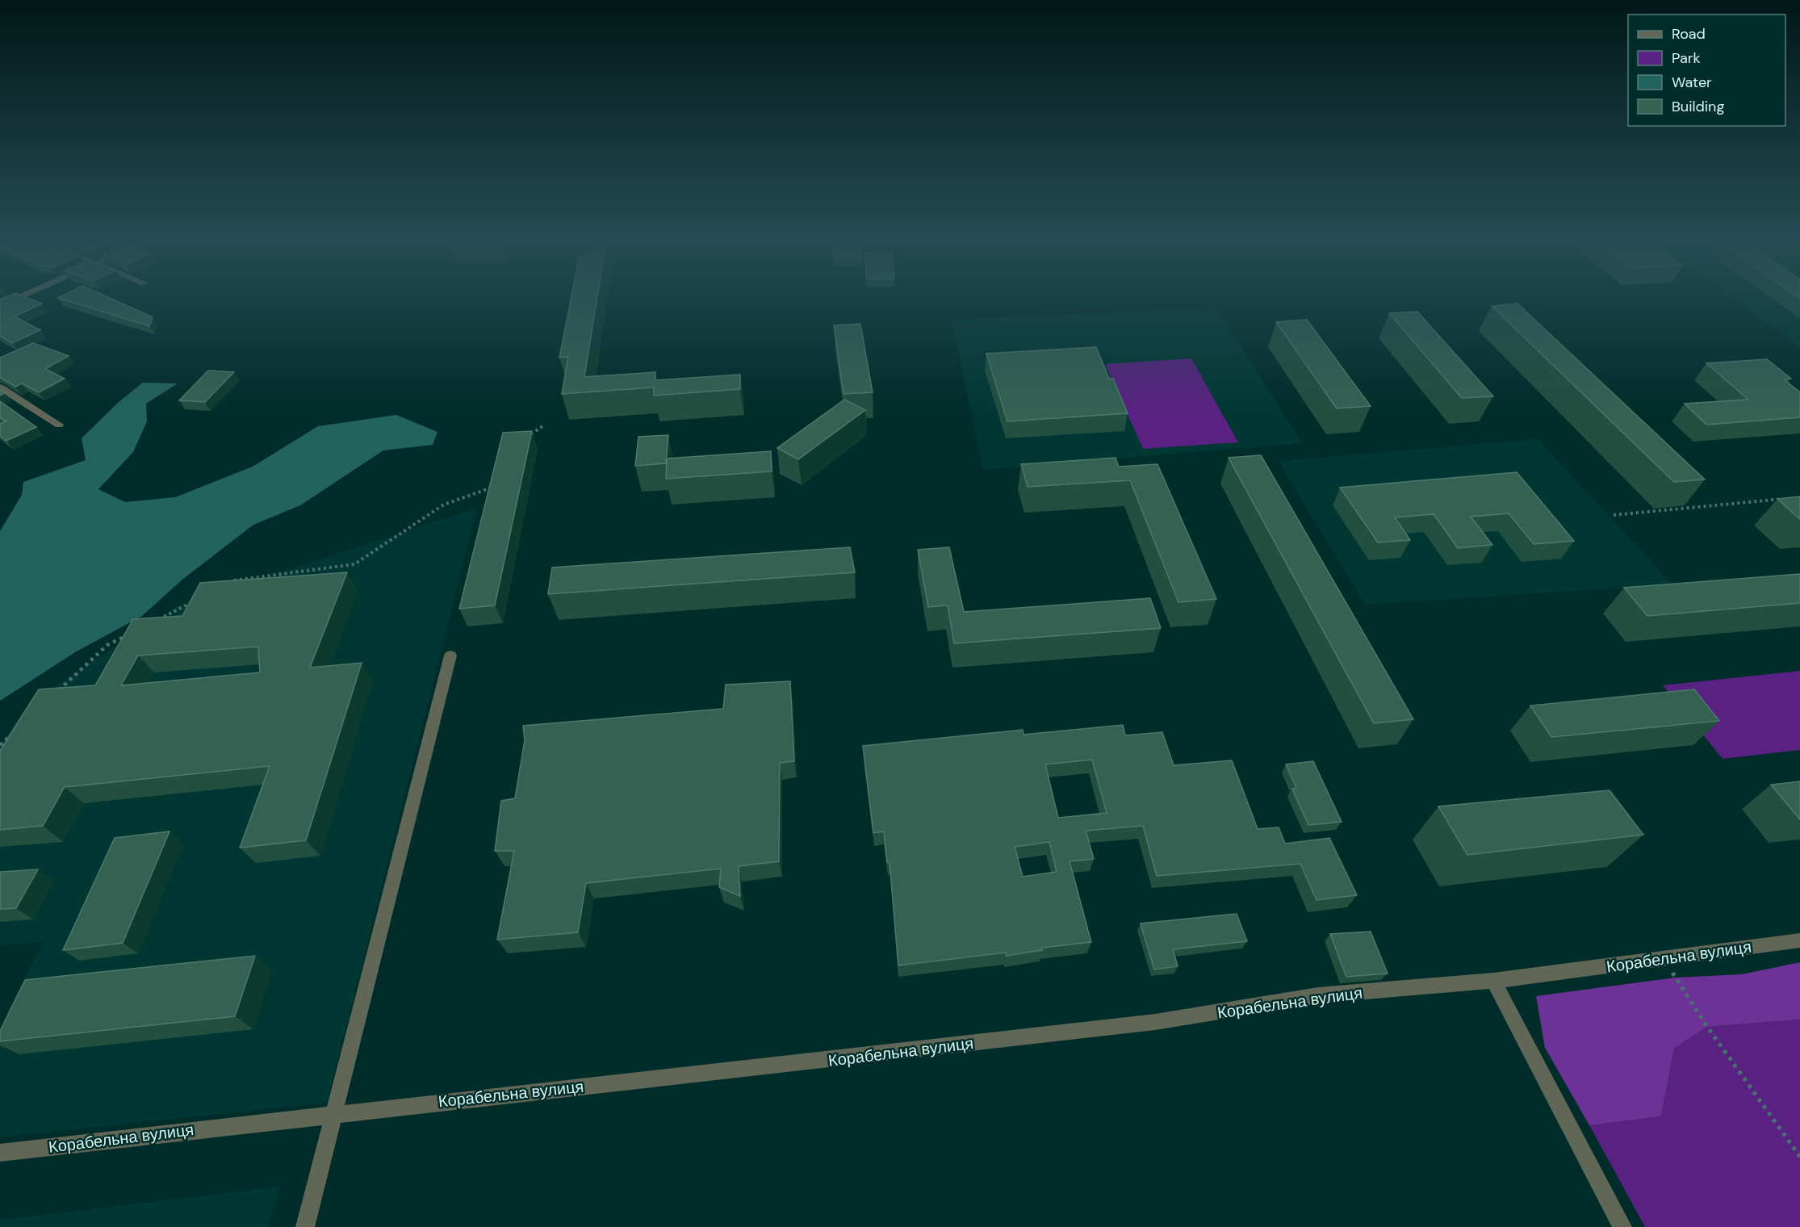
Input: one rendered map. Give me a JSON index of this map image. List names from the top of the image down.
{
  "streets": {
    "street": ["Корабельна вулиця"]
  },
  "legend": [
    "Road",
    "Park",
    "Water",
    "Building"
  ]
}
